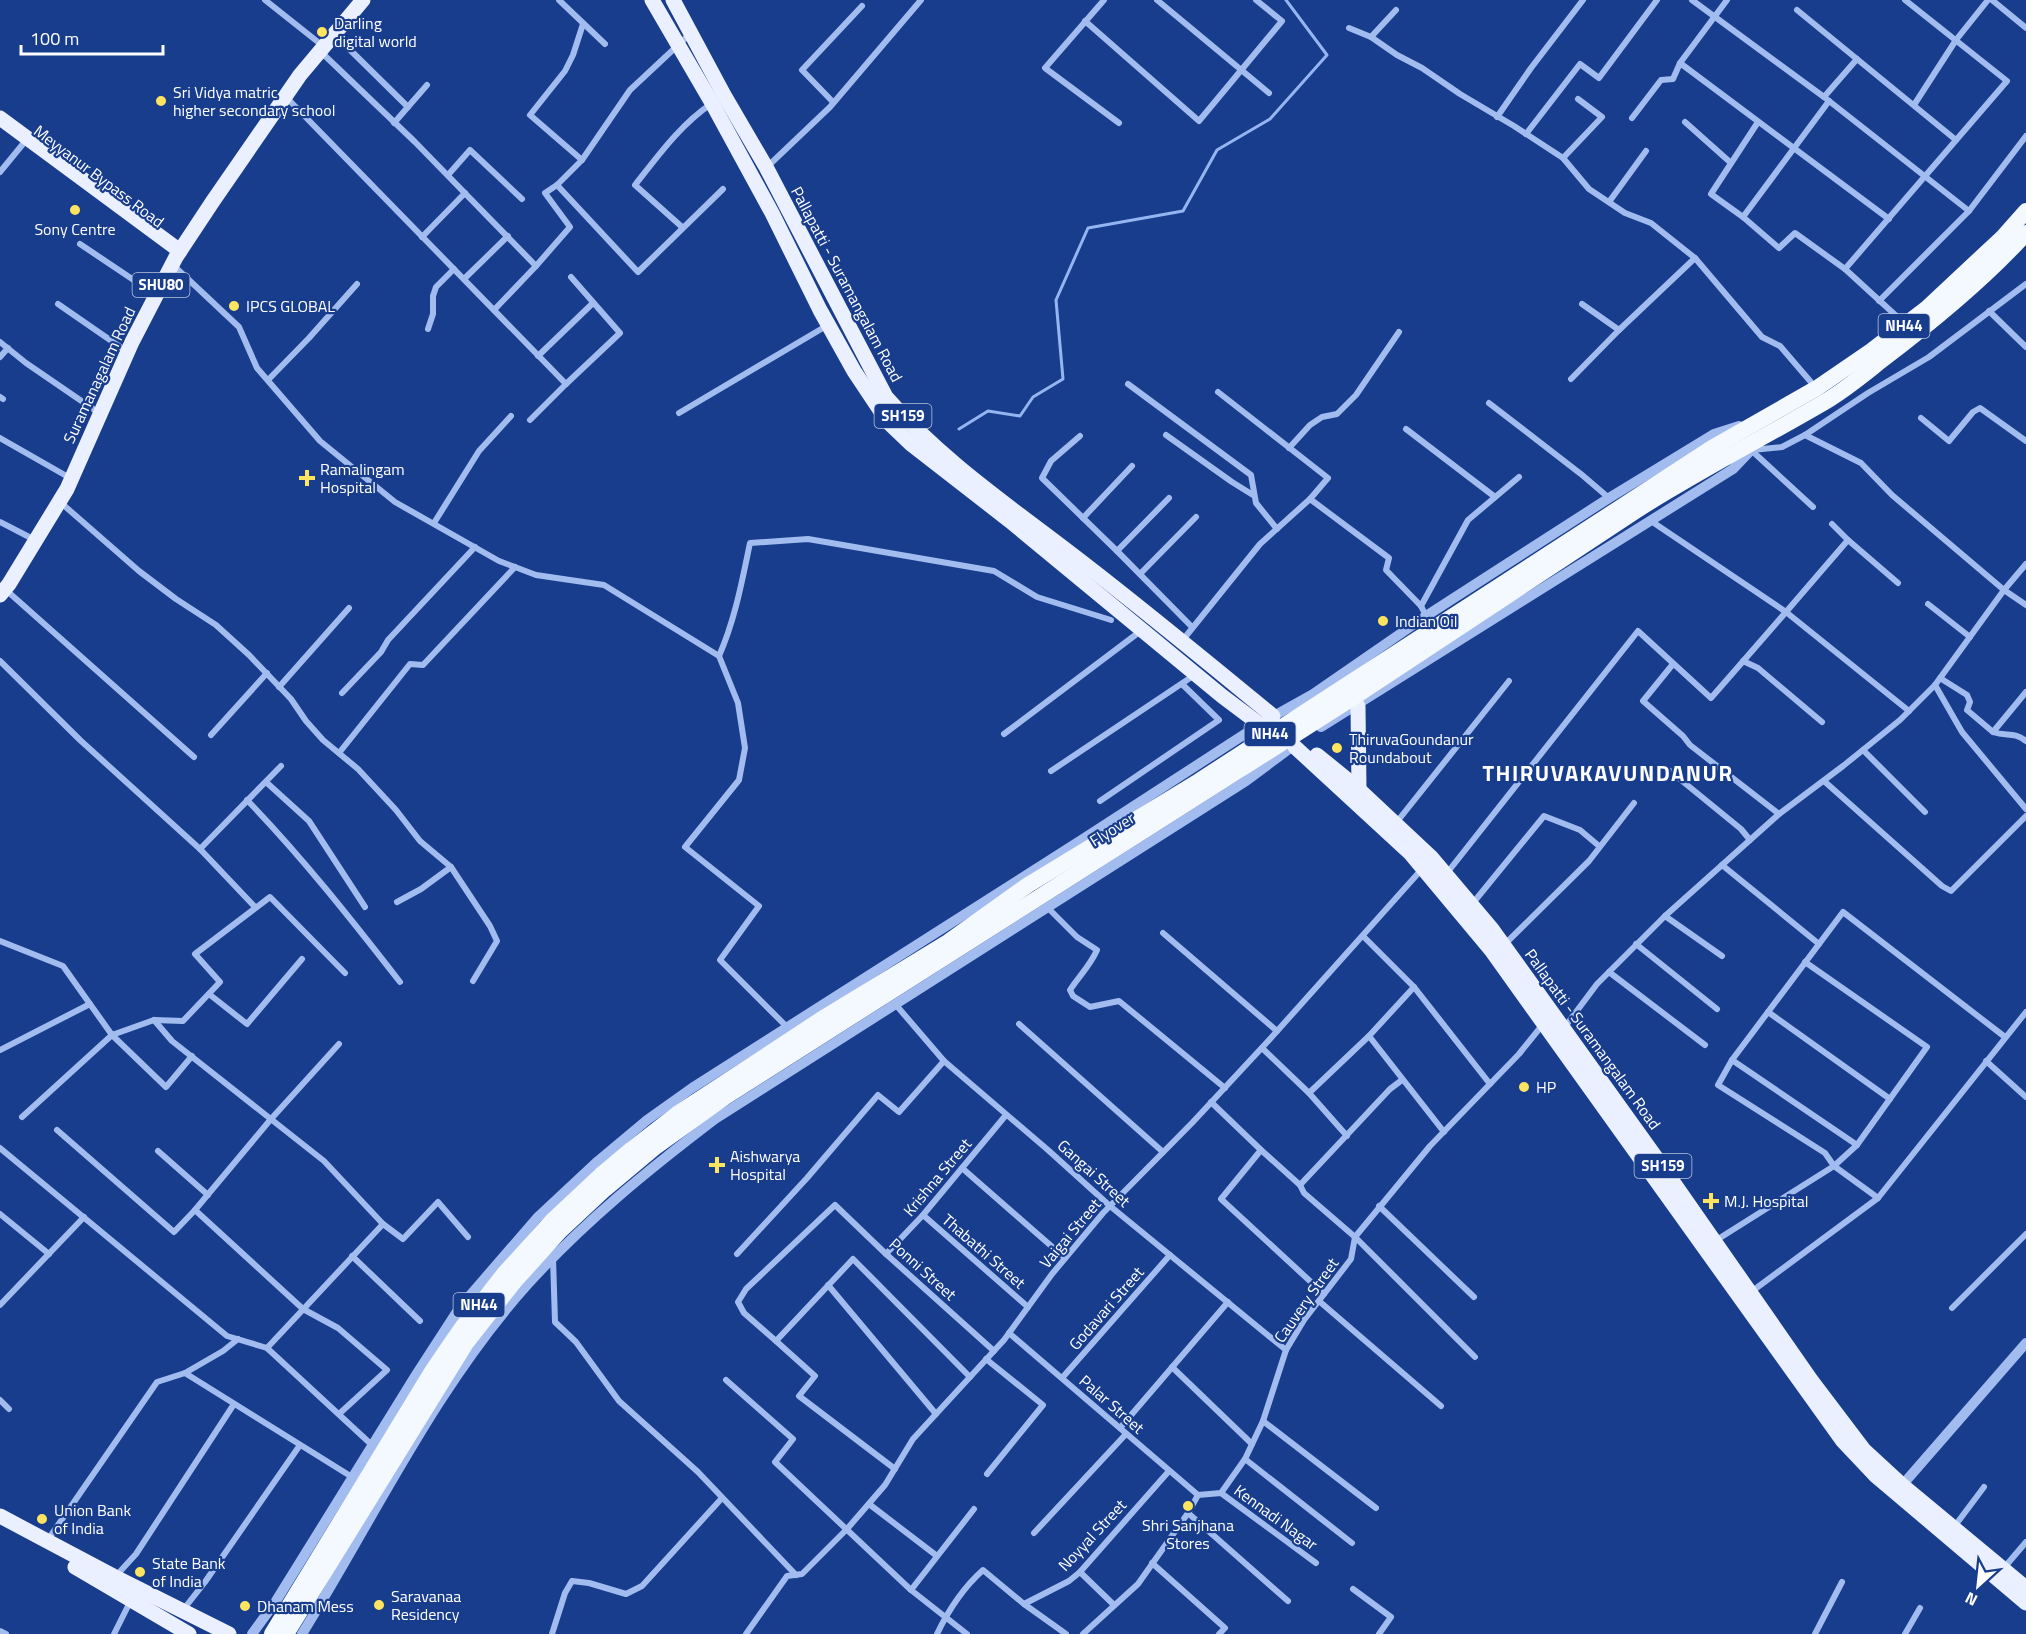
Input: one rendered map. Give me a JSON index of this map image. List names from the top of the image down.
{
  "streets": {
    "highway": ["NH44", "Flyover"],
    "main road": [
      "Meyyanur Bypass Road",
      "Pallapatti - Suramangalam Road",
      "SHU80",
      "Suramanagalam Road",
      "SH159"
    ],
    "street": [
      "Gangai Street",
      "Krishna Street",
      "Vaigai Street",
      "Thabathi Street",
      "Ponni Street",
      "Cauvery Street",
      "Godavari Street",
      "Palar Street",
      "Kennadi Nagar",
      "Noyyal Street"
    ]
  },
  "crossings": [
    ["Meyyanur Bypass Road", "Suramanagalam Road"],
    ["Pallapatti - Suramangalam Road", "SH159"],
    ["Pallapatti - Suramangalam Road", "Vaigai Street"],
    ["Pallapatti - Suramangalam Road", "Cauvery Street"],
    ["NH44", "Flyover"],
    ["Gangai Street", "Krishna Street"],
    ["Gangai Street", "Vaigai Street"],
    ["Gangai Street", "Cauvery Street"],
    ["Gangai Street", "Godavari Street"],
    ["Krishna Street", "Thabathi Street"],
    ["Krishna Street", "Ponni Street"],
    ["Vaigai Street", "Thabathi Street"],
    ["Vaigai Street", "Ponni Street"],
    ["Vaigai Street", "Palar Street"],
    ["Cauvery Street", "Kennadi Nagar"],
    ["Godavari Street", "Palar Street"],
    ["Palar Street", "Noyyal Street"]
  ],
  "districts": ["THIRUVAKAVUNDANUR"],
  "places": {
    "other": [
      "Darling digital world",
      "Sri Vidya matric higher secondary school",
      "Sony Centre",
      "IPCS GLOBAL",
      "Indian Oil",
      "ThiruvaGoundanur Roundabout",
      "HP",
      "Shri Sanjhana Stores",
      "Union Bank of India",
      "State Bank of India",
      "Saravanaa Residency",
      "Dhanam Mess"
    ],
    "health": ["Ramalingam Hospital", "Aishwarya Hospital", "M.J. Hospital"]
  },
  "scale_bar": "100 m",
  "north": "bottom left"
}
